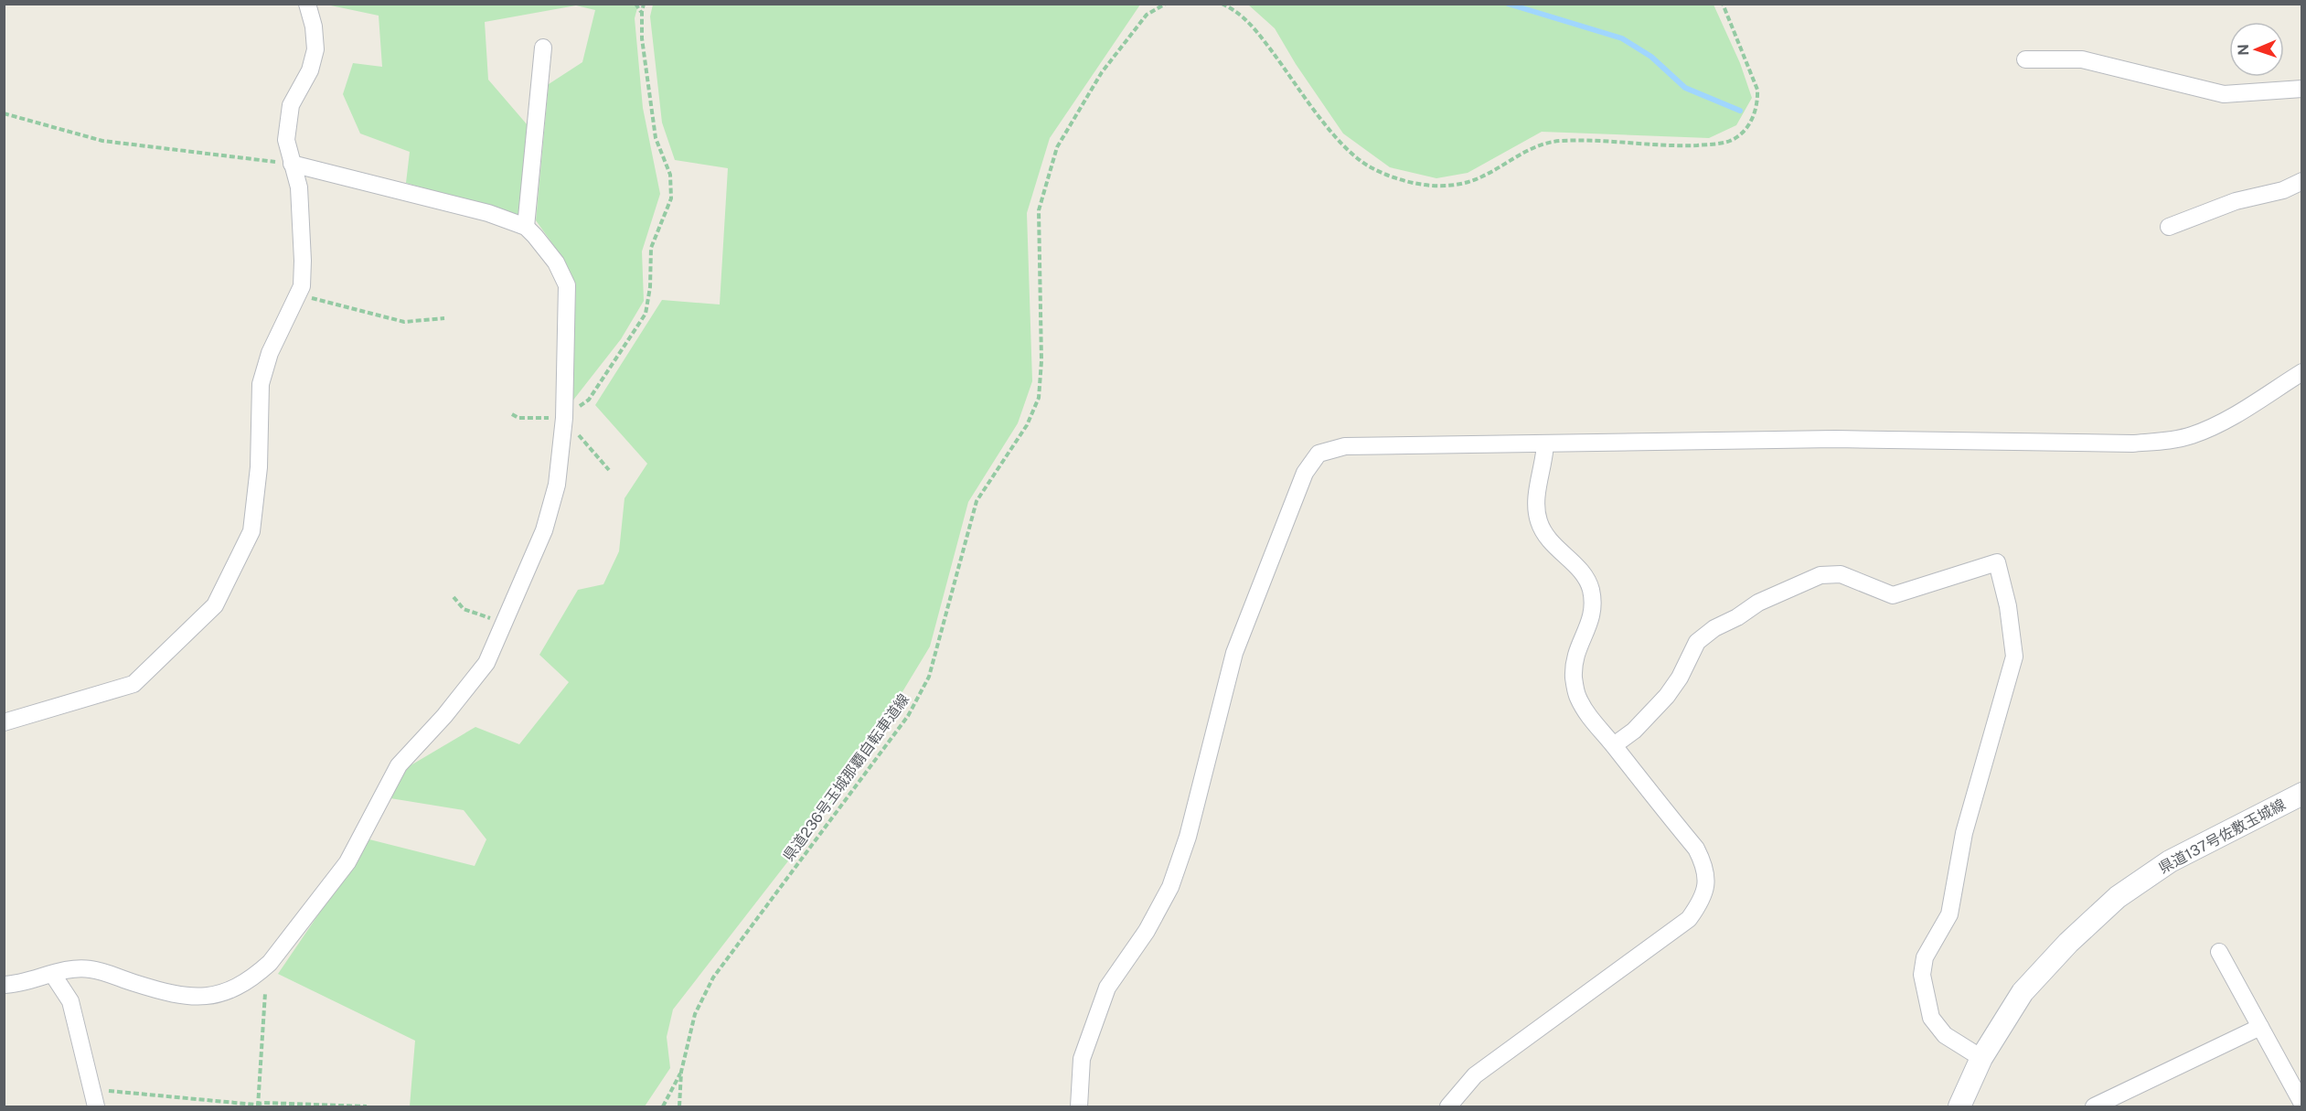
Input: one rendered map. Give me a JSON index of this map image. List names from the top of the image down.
{
  "streets": {
    "main road": ["県道137号佐敷玉城線"],
    "path": ["県道236号玉城那覇自転車道線"]
  },
  "north": "left"
}
